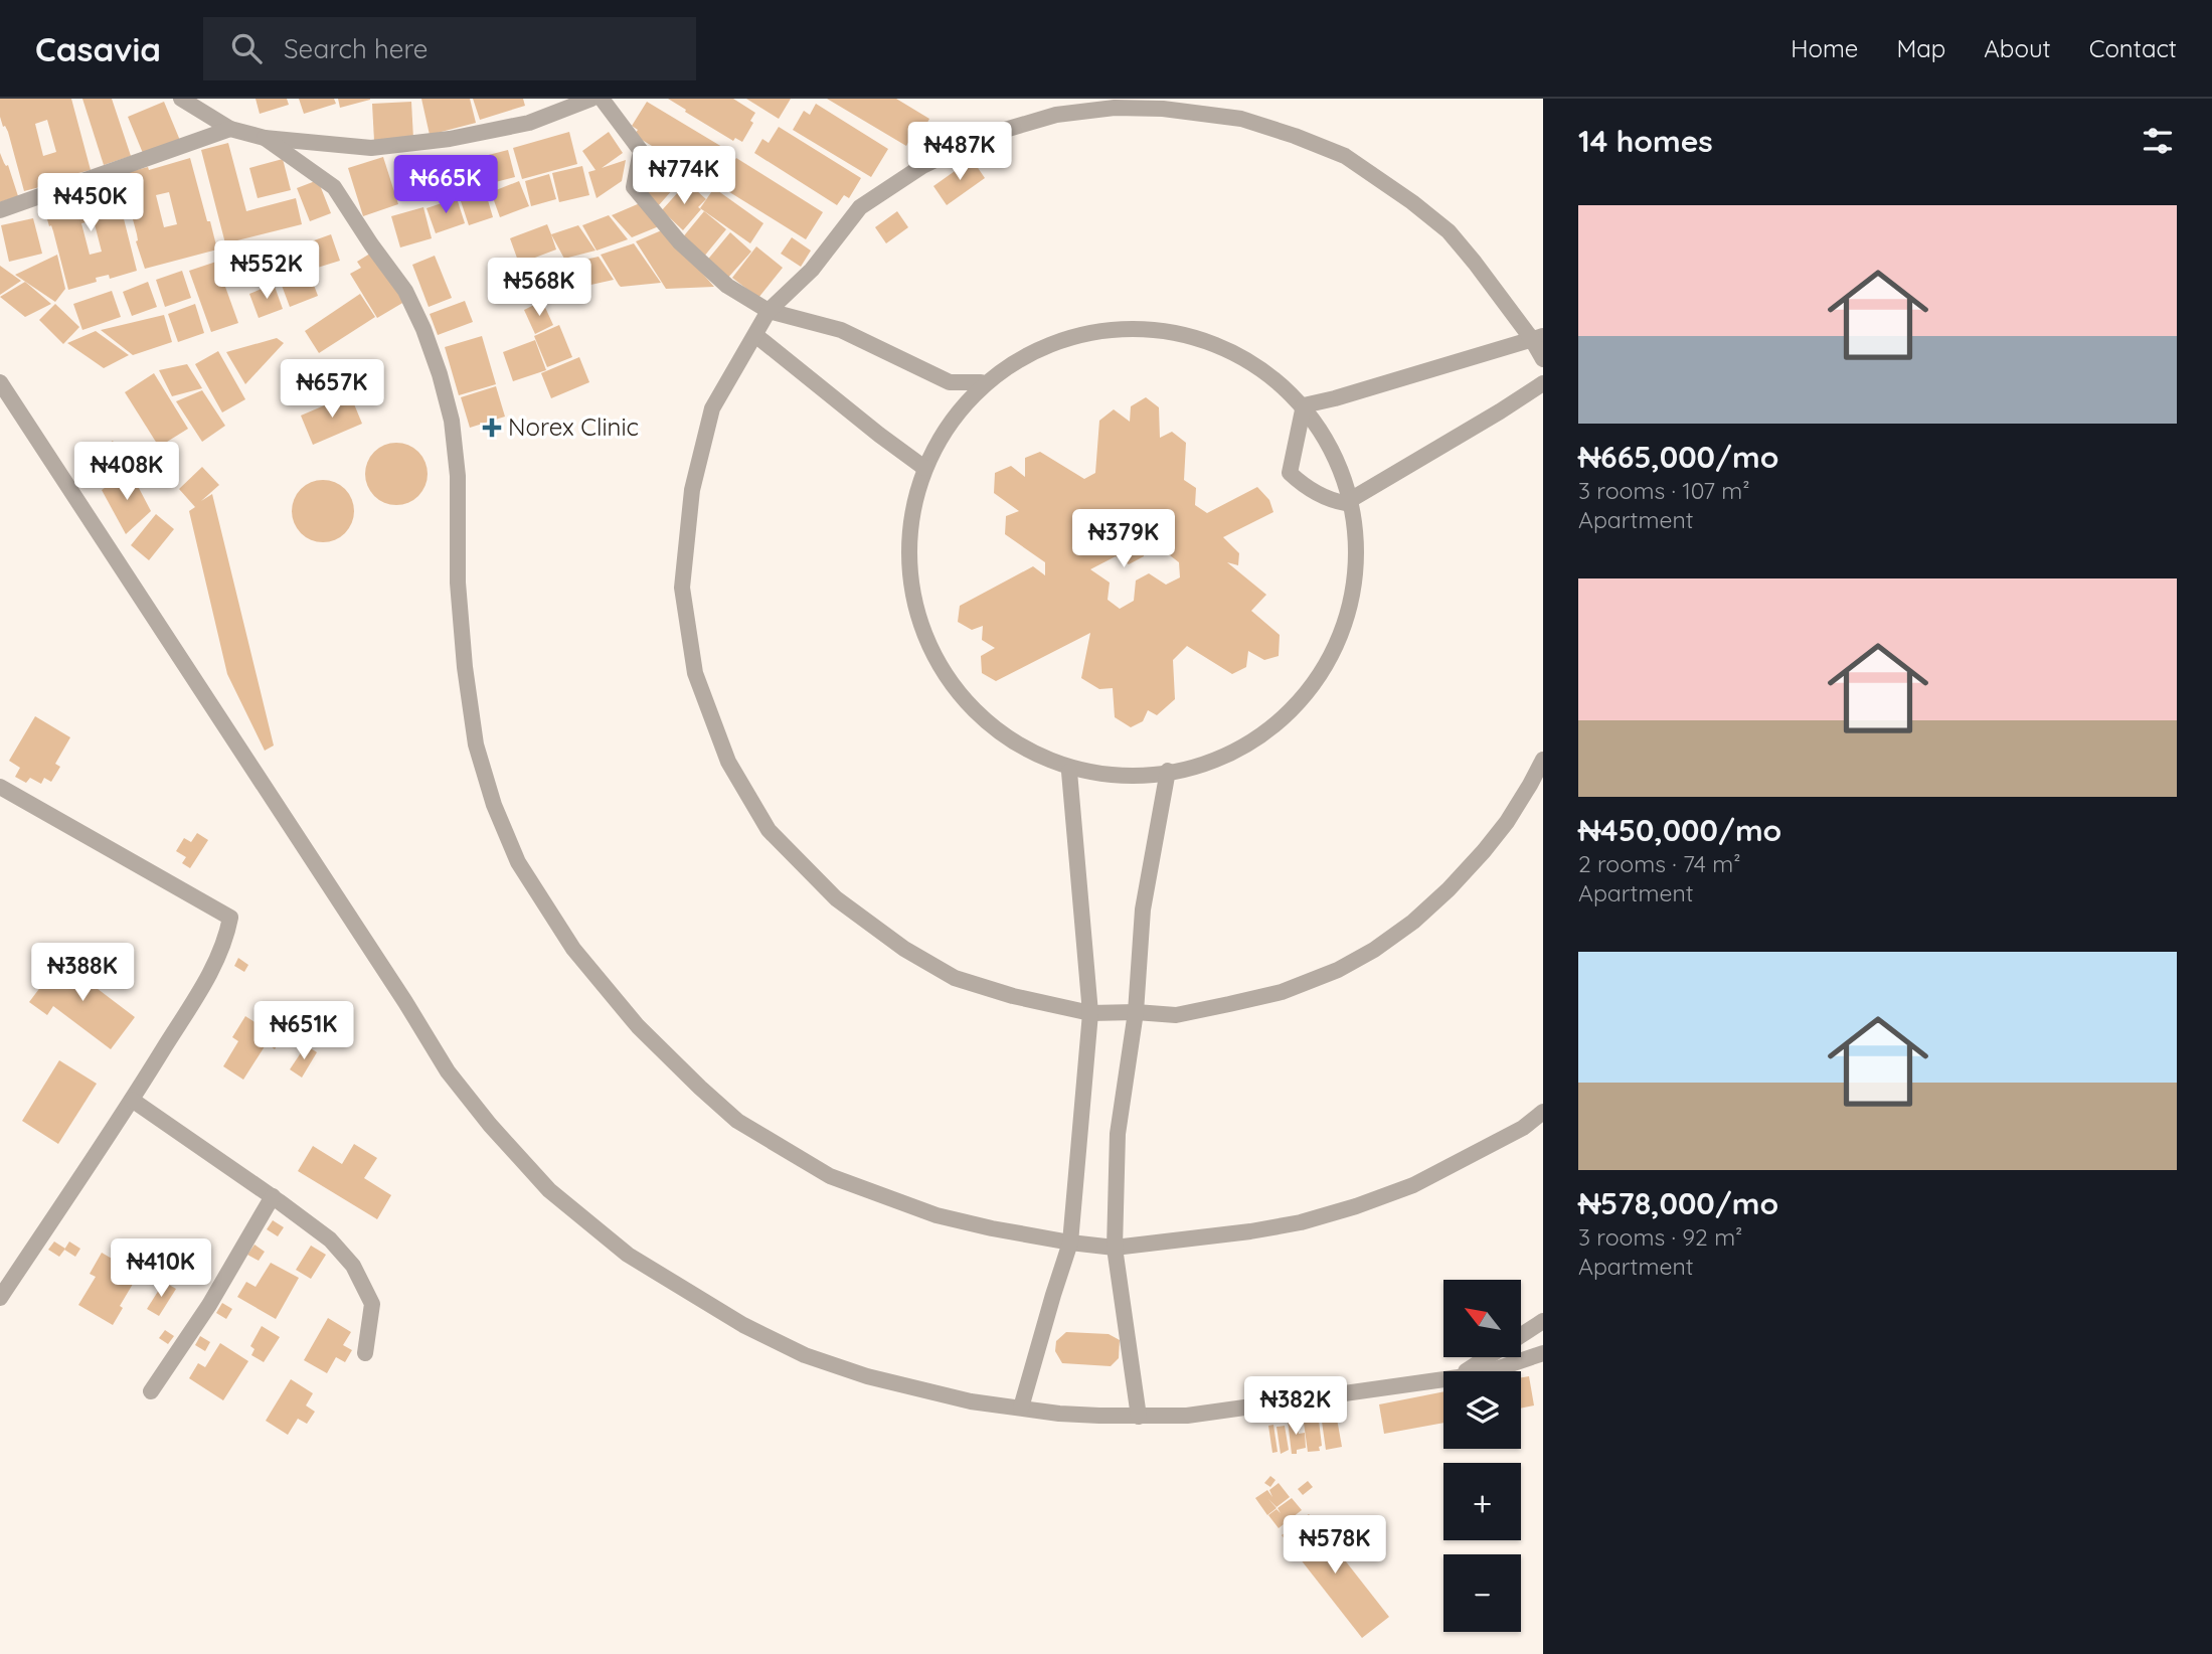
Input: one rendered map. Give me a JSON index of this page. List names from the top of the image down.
{
  "places": {
    "health": ["Norex Clinic"]
  },
  "north": "top left",
  "page": {
    "header": "Casavia",
    "search": "Search here",
    "nav": [
      "Home",
      "Map",
      "About",
      "Contact"
    ],
    "heading": "14 homes",
    "price": [
      "₦487K",
      "₦774K",
      "₦665K",
      "₦450K",
      "₦552K",
      "₦568K",
      "₦657K",
      "₦408K",
      "₦379K",
      "₦388K",
      "₦651K",
      "₦410K",
      "₦382K",
      "₦578K"
    ],
    "list": [
      {
        "name": "₦665,000/mo",
        "note": "3 rooms · 107 m² · Apartment"
      },
      {
        "name": "₦450,000/mo",
        "note": "2 rooms · 74 m² · Apartment"
      },
      {
        "name": "₦578,000/mo",
        "note": "3 rooms · 92 m² · Apartment"
      }
    ],
    "map_buttons": ["+", "−"]
  }
}
